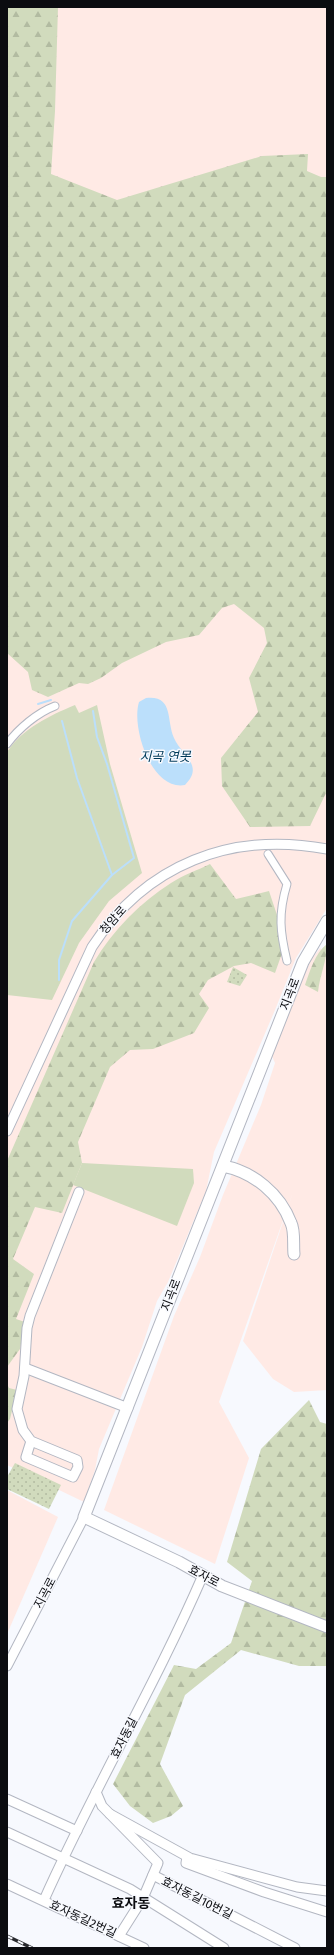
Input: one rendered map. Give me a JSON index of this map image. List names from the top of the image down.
{
  "streets": {
    "street": [
      "청암로",
      "지곡로",
      "효자로",
      "효자동길",
      "효자동길10번길",
      "효자동길2번길"
    ]
  },
  "crossings": [
    ["지곡로", "효자로"],
    ["효자로", "효자동길"],
    ["효자동길", "효자동길10번길"],
    ["효자동길", "효자동길2번길"]
  ],
  "districts": ["효자동"],
  "water": ["지곡 연못"]
}
